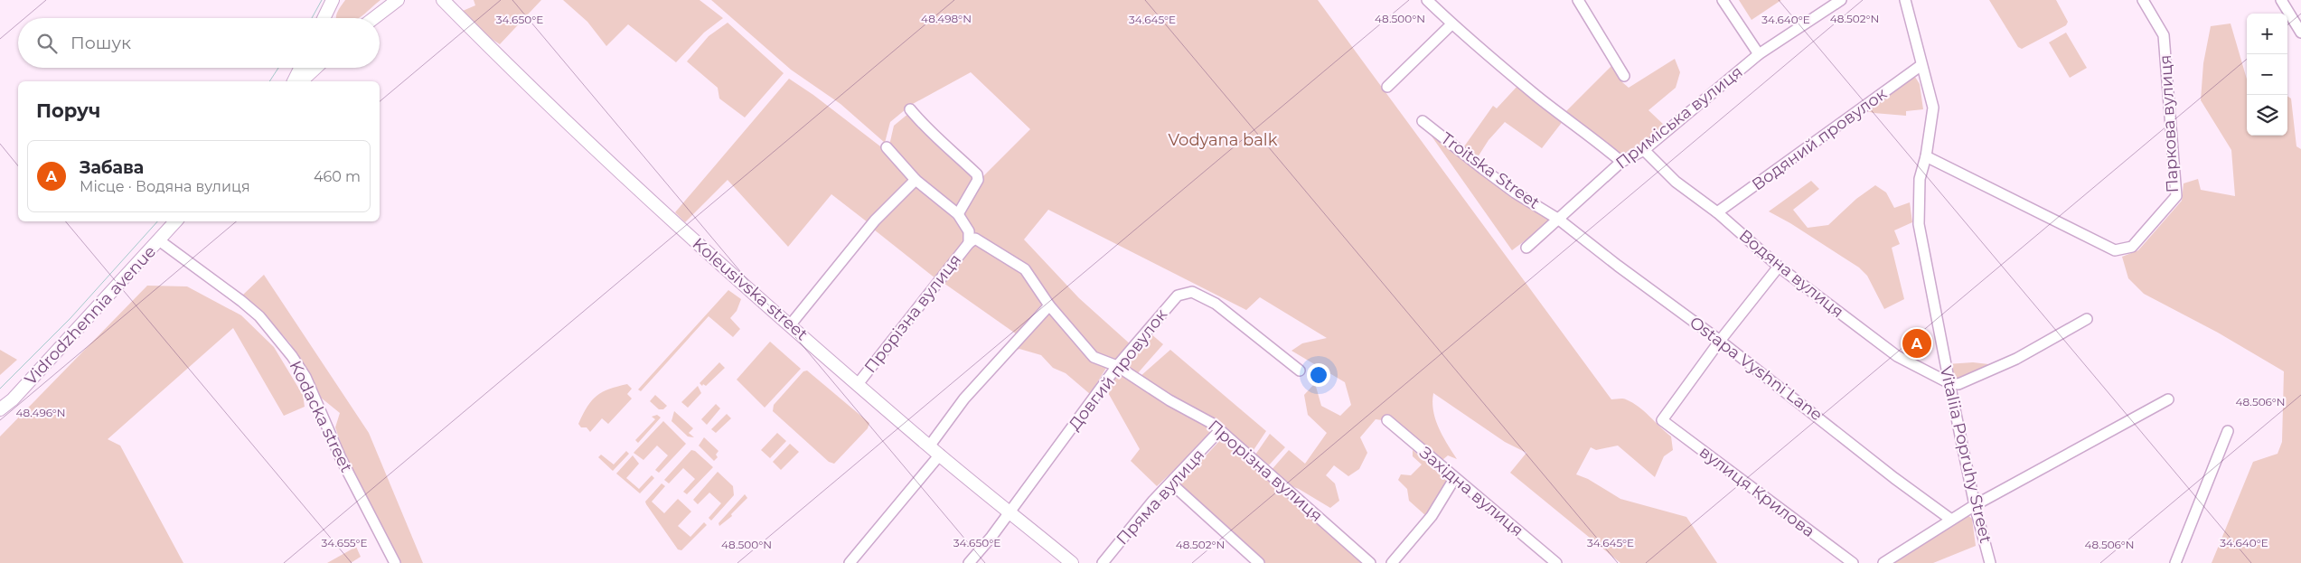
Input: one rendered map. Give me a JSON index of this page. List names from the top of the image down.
{
  "streets": {
    "street": [
      "Приміська вулиця",
      "Паркова вулиця",
      "Водяний провулок",
      "Troitska Street",
      "Водяна вулиця",
      "Koleusivska street",
      "Прорізна вулиця",
      "Vidrodzhennia avenue",
      "Ostapa Vyshni Lane",
      "Довгий провулок",
      "Kodacka street",
      "Vitaliia Popruhy Street",
      "Західна вулиця",
      "вулиця Крилова",
      "Пряма вулиця"
    ]
  },
  "crossings": [
    ["Приміська вулиця", "Troitska Street"],
    ["Приміська вулиця", "Водяна вулиця"],
    ["Приміська вулиця", "Ostapa Vyshni Lane"],
    ["Паркова вулиця", "Vitaliia Popruhy Street"],
    ["Водяний провулок", "Водяна вулиця"],
    ["Водяний провулок", "Vitaliia Popruhy Street"],
    ["Troitska Street", "Ostapa Vyshni Lane"],
    ["Водяна вулиця", "Vitaliia Popruhy Street"],
    ["Koleusivska street", "Прорізна вулиця"],
    ["Koleusivska street", "Довгий провулок"],
    ["Прорізна вулиця", "Довгий провулок"],
    ["Прорізна вулиця", "Пряма вулиця"],
    ["Vidrodzhennia avenue", "Kodacka street"],
    ["Ostapa Vyshni Lane", "вулиця Крилова"]
  ],
  "parks": ["Vodyana balk"],
  "page": {
    "map_buttons": ["+", "−"],
    "search": "Пошук",
    "heading": "Поруч",
    "list": [
      {
        "mark": "A",
        "name": "Забава",
        "note": "Місце · Водяна вулиця",
        "value": "460 m"
      }
    ],
    "pins": "A"
  },
  "coordinates": [
    "48.498°N",
    "48.500°N",
    "48.502°N",
    "34.650°E",
    "34.645°E",
    "34.640°E",
    "48.506°N",
    "48.496°N",
    "34.655°E"
  ]
}
